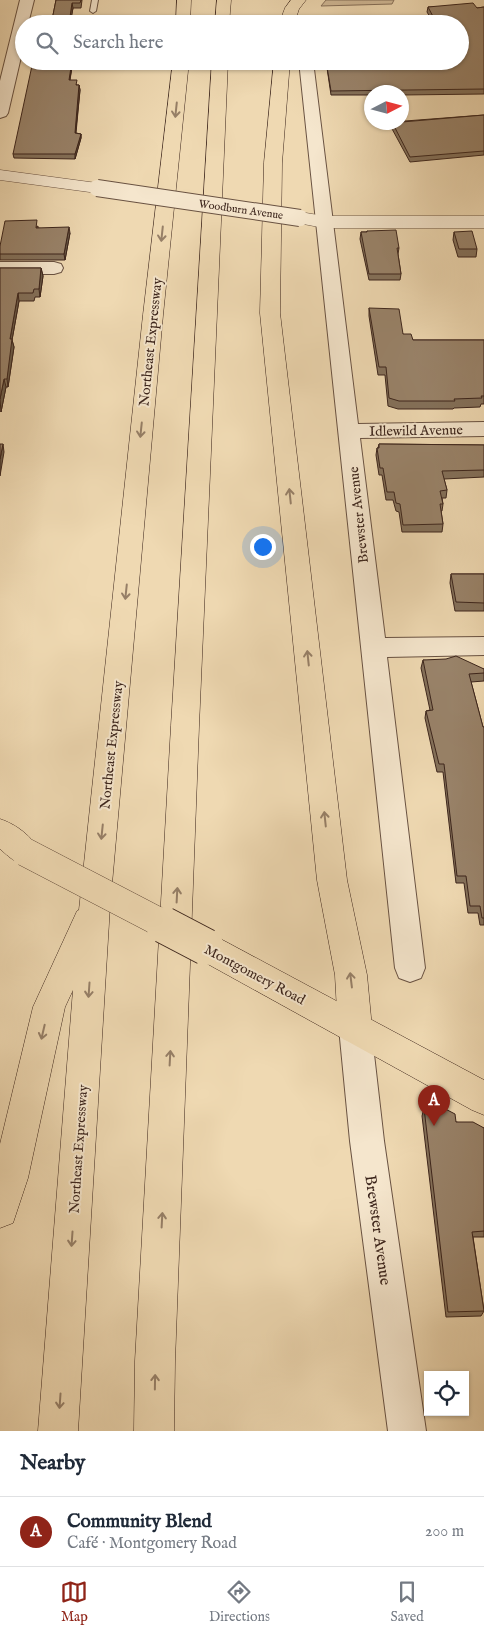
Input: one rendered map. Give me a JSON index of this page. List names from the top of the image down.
{
  "streets": {
    "main road": ["Northeast Expressway", "Montgomery Road"],
    "street": ["Woodburn Avenue", "Idlewild Avenue", "Brewster Avenue"]
  },
  "crossings": [
    ["Woodburn Avenue", "Brewster Avenue"],
    ["Idlewild Avenue", "Brewster Avenue"],
    ["Brewster Avenue", "Montgomery Road"]
  ],
  "north": "right",
  "page": {
    "search": "Search here",
    "pins": "A",
    "heading": "Nearby",
    "list": [
      {
        "mark": "A",
        "name": "Community Blend",
        "note": "Café · Montgomery Road",
        "value": "200 m"
      }
    ],
    "nav": ["Map", "Directions", "Saved"]
  }
}
